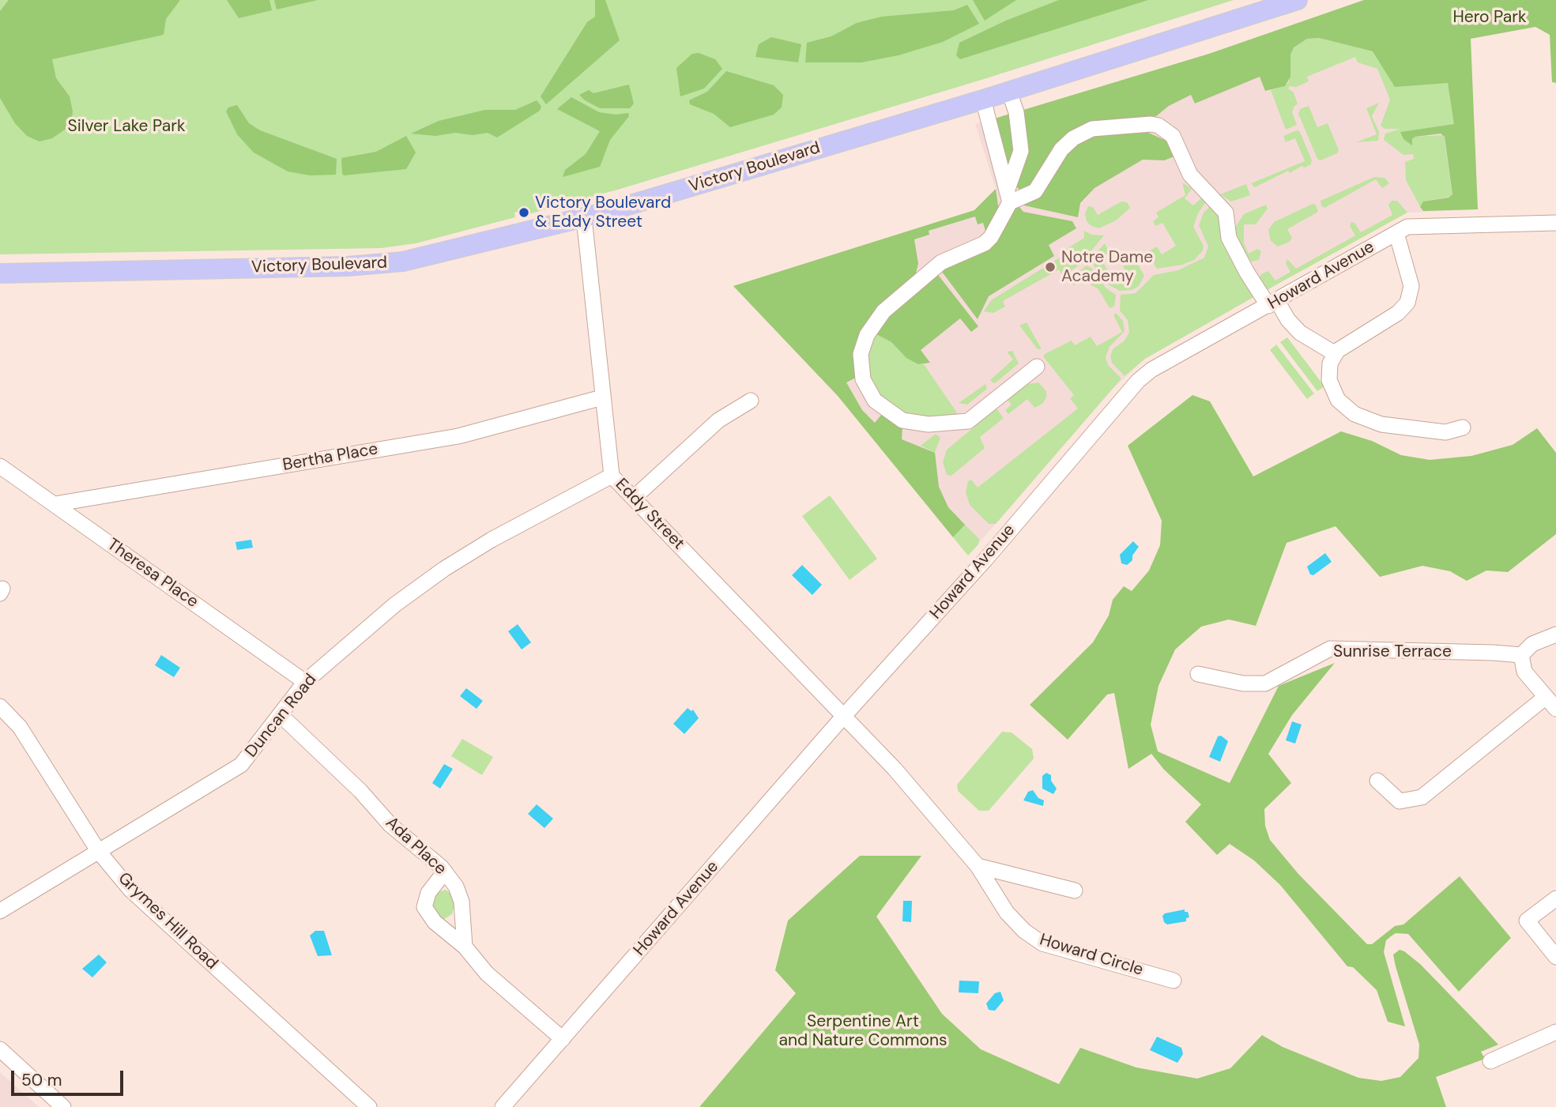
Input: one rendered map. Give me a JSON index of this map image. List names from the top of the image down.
{
  "streets": {
    "main road": ["Victory Boulevard"],
    "street": [
      "Howard Avenue",
      "Bertha Place",
      "Eddy Street",
      "Theresa Place",
      "Sunrise Terrace",
      "Duncan Road",
      "Ada Place",
      "Grymes Hill Road",
      "Howard Circle"
    ]
  },
  "crossings": [
    ["Victory Boulevard", "Eddy Street"],
    ["Howard Avenue", "Eddy Street"],
    ["Howard Avenue", "Howard Circle"],
    ["Bertha Place", "Eddy Street"],
    ["Bertha Place", "Theresa Place"],
    ["Eddy Street", "Duncan Road"],
    ["Eddy Street", "Howard Circle"],
    ["Theresa Place", "Duncan Road"],
    ["Duncan Road", "Ada Place"],
    ["Duncan Road", "Grymes Hill Road"]
  ],
  "parks": ["Hero Park", "Silver Lake Park", "Serpentine Art and Nature Commons"],
  "places": ["Victory Boulevard & Eddy Street", "Notre Dame Academy"],
  "scale_bar": "50 m"
}
